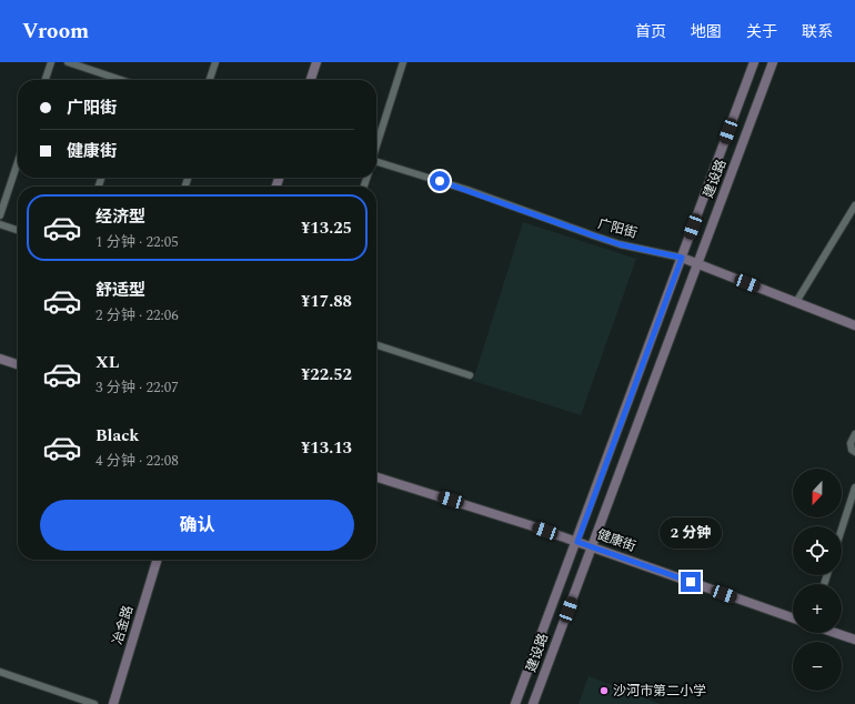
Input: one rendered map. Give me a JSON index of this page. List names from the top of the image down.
{
  "streets": {
    "street": [
      "建设路",
      "广阳街",
      "健康街",
      "冶金路"
    ]
  },
  "crossings": [
    ["建设路", "广阳街"],
    ["建设路", "健康街"]
  ],
  "places": ["沙河市第二小学"],
  "north": "bottom",
  "page": {
    "header": "Vroom",
    "nav": [
      "首页",
      "地图",
      "关于",
      "联系"
    ],
    "banner": ["广阳街", "健康街"],
    "list": [
      {
        "name": "经济型",
        "note": "1 分钟 · 22:05",
        "value": "¥13.25"
      },
      {
        "name": "舒适型",
        "note": "2 分钟 · 22:06",
        "value": "¥17.88"
      },
      {
        "name": "XL",
        "note": "3 分钟 · 22:07",
        "value": "¥22.52"
      },
      {
        "name": "Black",
        "note": "4 分钟 · 22:08",
        "value": "¥13.13"
      }
    ],
    "map_buttons": ["+", "−"],
    "buttons": "确认",
    "bubble": "2 分钟"
  }
}
